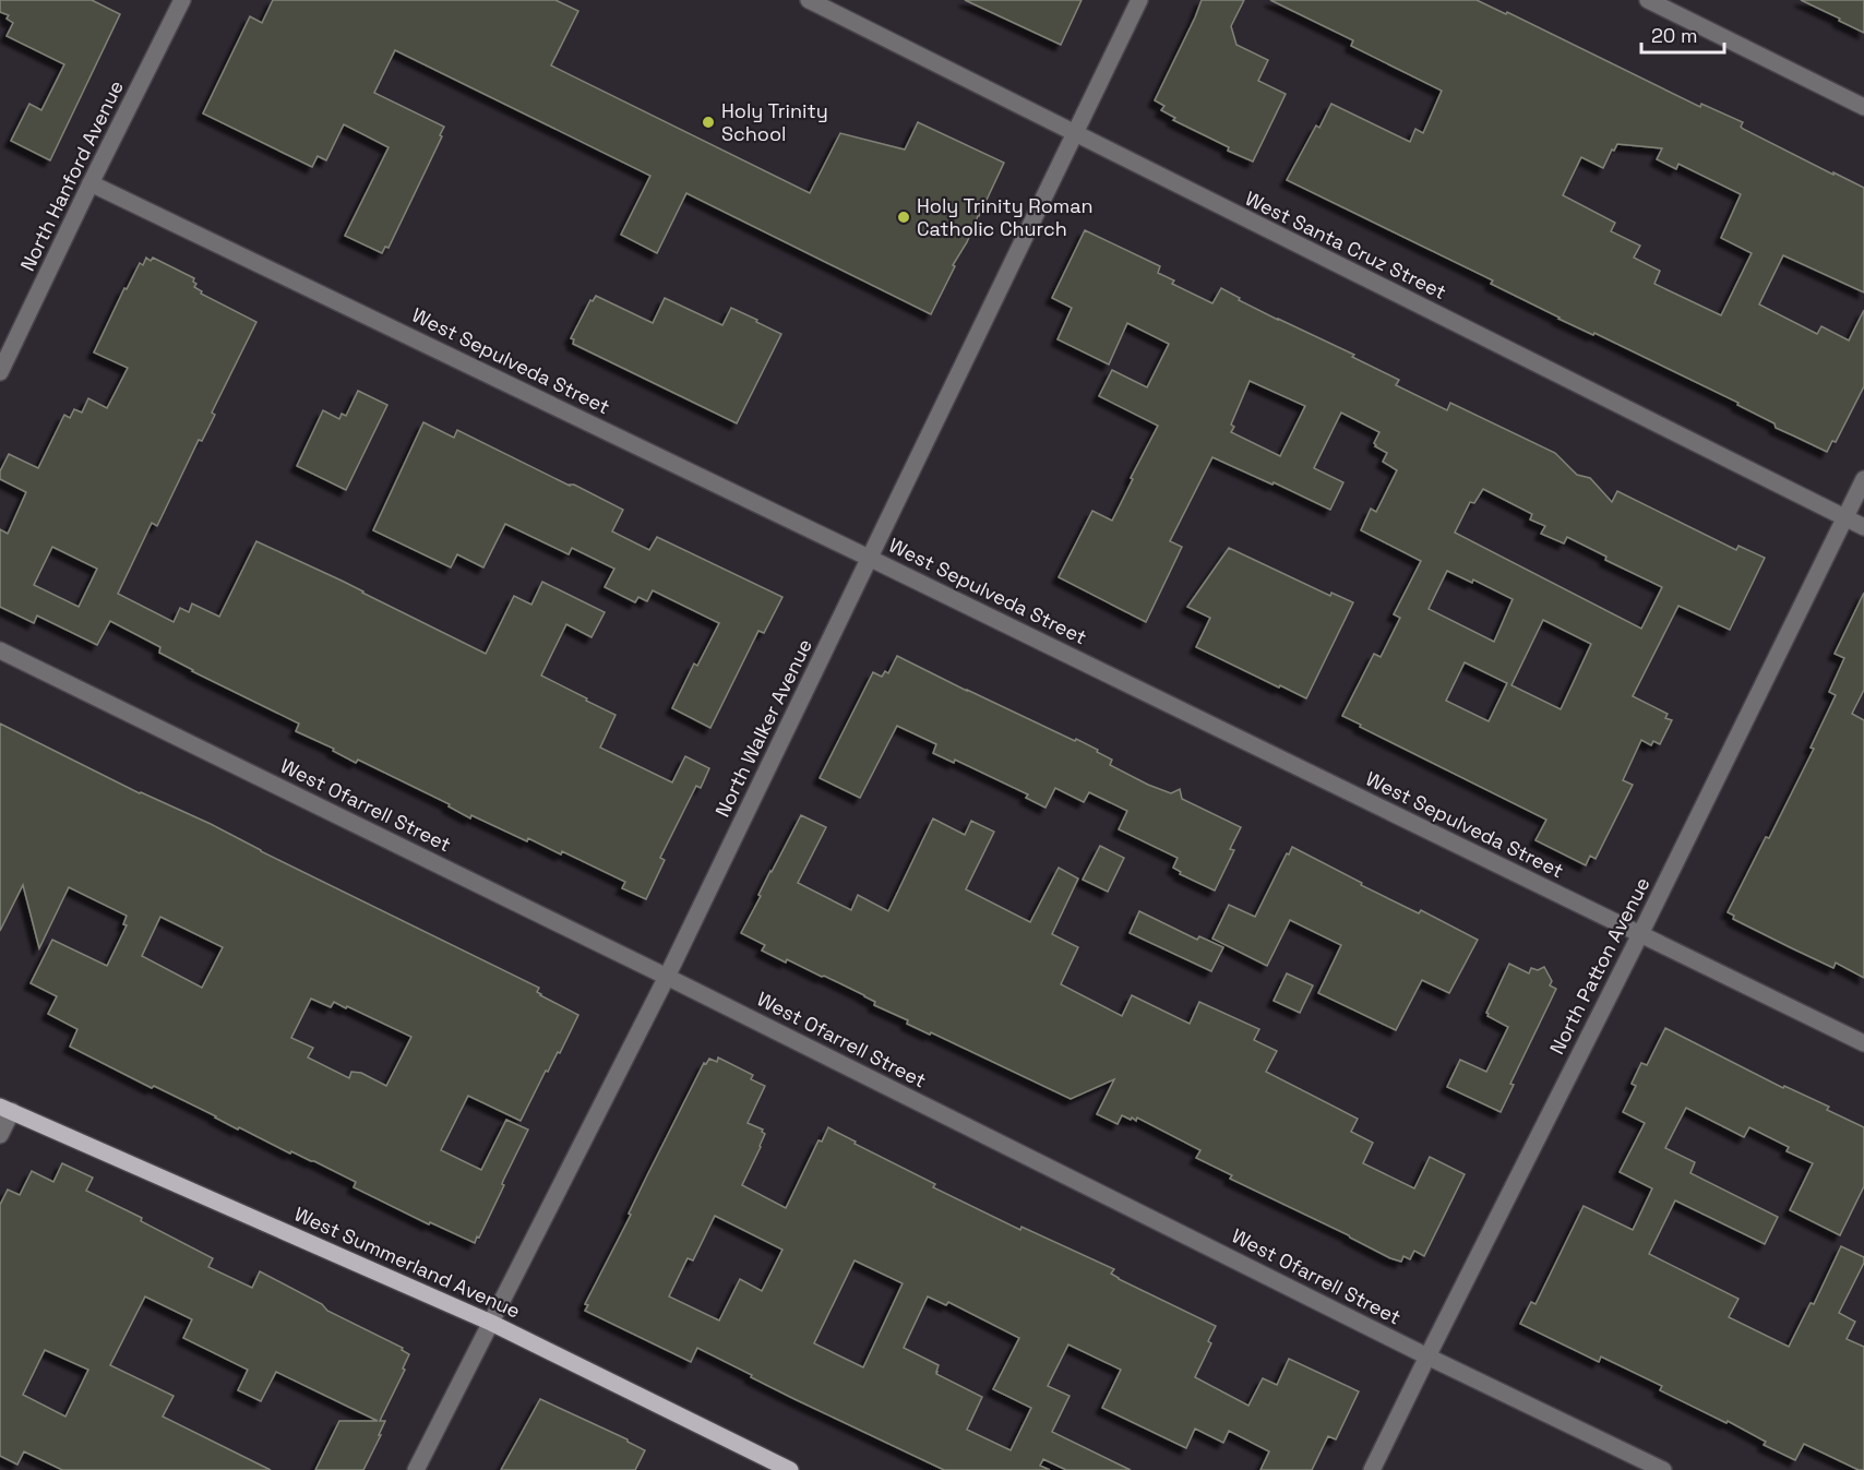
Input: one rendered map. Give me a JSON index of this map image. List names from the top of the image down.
{
  "streets": {
    "main road": ["West Summerland Avenue"],
    "street": [
      "North Hanford Avenue",
      "West Santa Cruz Street",
      "West Sepulveda Street",
      "North Walker Avenue",
      "West Ofarrell Street",
      "North Patton Avenue"
    ]
  },
  "crossings": [
    ["North Hanford Avenue", "West Sepulveda Street"],
    ["West Santa Cruz Street", "North Walker Avenue"],
    ["West Santa Cruz Street", "North Patton Avenue"],
    ["West Sepulveda Street", "North Walker Avenue"],
    ["West Sepulveda Street", "North Patton Avenue"],
    ["North Walker Avenue", "West Ofarrell Street"],
    ["North Walker Avenue", "West Summerland Avenue"],
    ["West Ofarrell Street", "North Patton Avenue"]
  ],
  "places": ["Holy Trinity School", "Holy Trinity Roman Catholic Church"],
  "scale_bar": "20 m"
}
